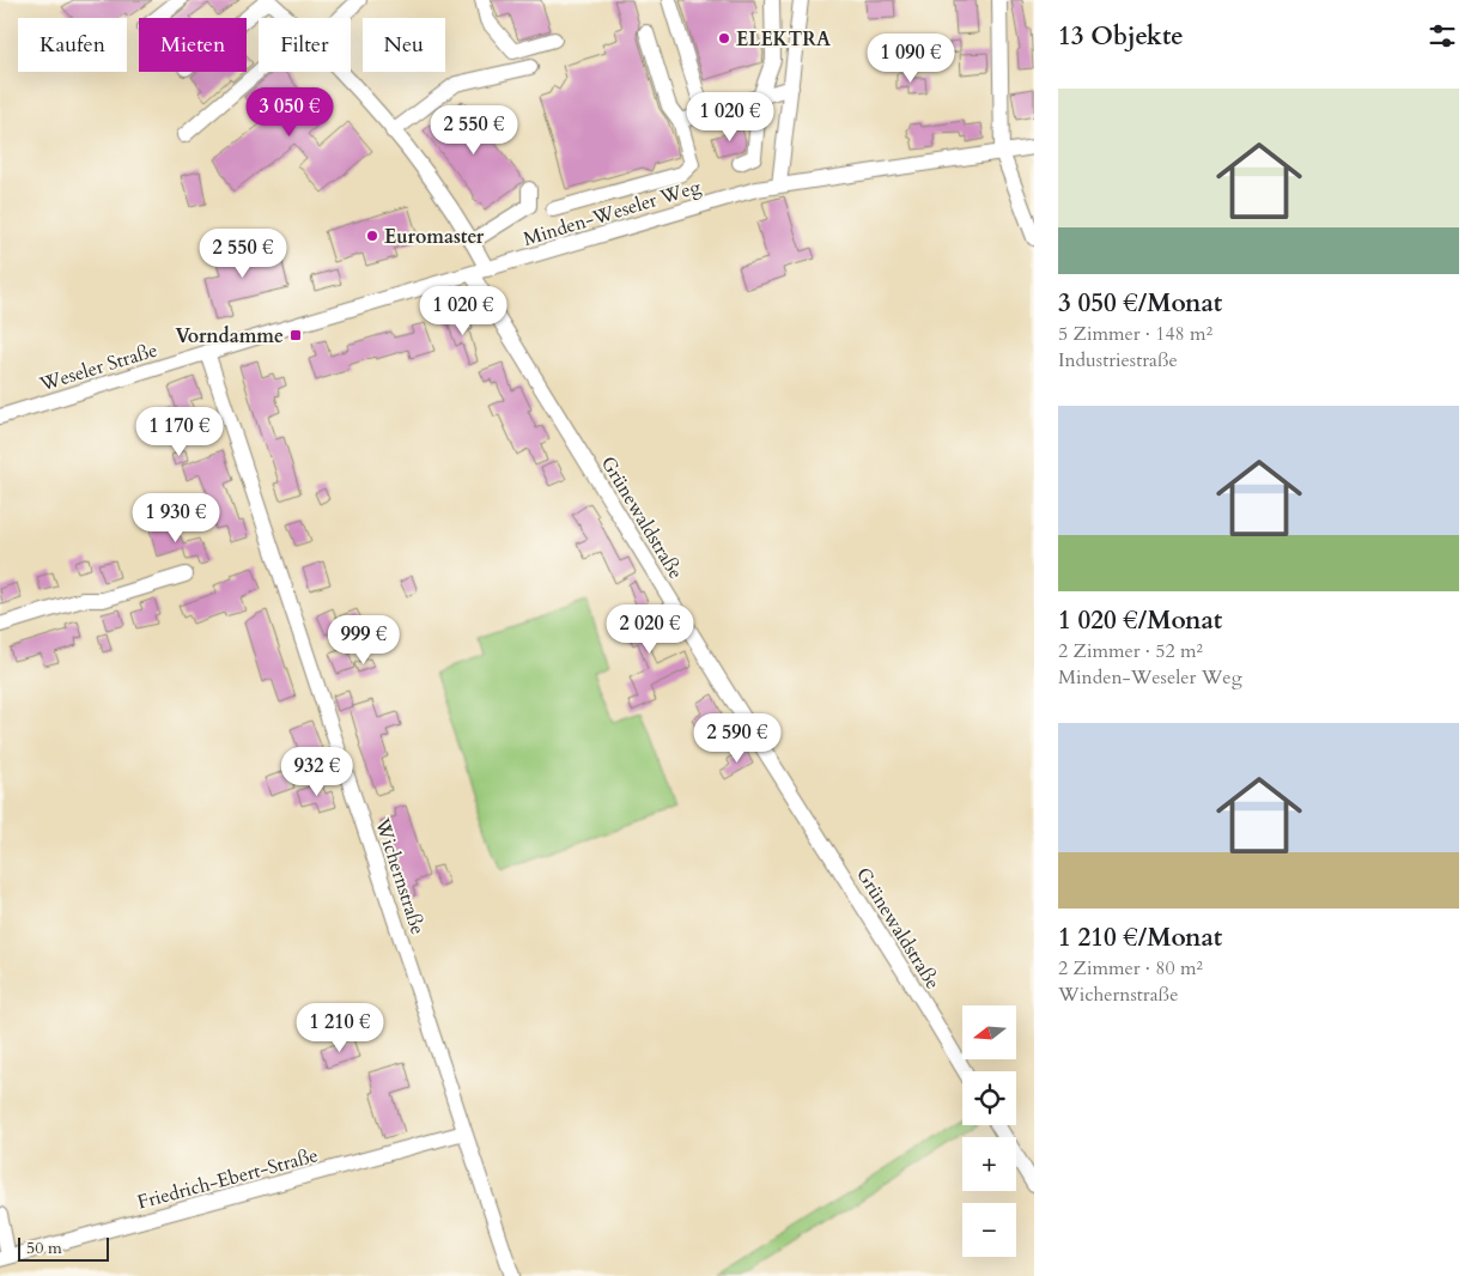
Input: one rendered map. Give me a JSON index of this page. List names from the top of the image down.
{
  "streets": {
    "street": [
      "Minden-Weseler Weg",
      "Weseler Straße",
      "Grünewaldstraße",
      "Wichernstraße",
      "Friedrich-Ebert-Straße"
    ]
  },
  "crossings": [
    ["Minden-Weseler Weg", "Weseler Straße"],
    ["Minden-Weseler Weg", "Grünewaldstraße"],
    ["Minden-Weseler Weg", "Wichernstraße"],
    ["Weseler Straße", "Wichernstraße"],
    ["Wichernstraße", "Friedrich-Ebert-Straße"]
  ],
  "places": {
    "other": ["ELEKTRA", "Euromaster"],
    "transit": ["Vorndamme"]
  },
  "scale_bar": "50 m",
  "north": "left",
  "page": {
    "heading": "13 Objekte",
    "chip": [
      "Kaufen",
      "Mieten",
      "Filter",
      "Neu"
    ],
    "price": [
      "1 090 €",
      "3 050 €",
      "1 020 €",
      "2 550 €",
      "2 550 €",
      "1 020 €",
      "1 170 €",
      "1 930 €",
      "2 020 €",
      "999 €",
      "2 590 €",
      "932 €",
      "1 210 €"
    ],
    "list": [
      {
        "name": "3 050 €/Monat",
        "note": "5 Zimmer · 148 m² · Industriestraße"
      },
      {
        "name": "1 020 €/Monat",
        "note": "2 Zimmer · 52 m² · Minden-Weseler Weg"
      },
      {
        "name": "1 210 €/Monat",
        "note": "2 Zimmer · 80 m² · Wichernstraße"
      }
    ],
    "map_buttons": ["+", "−"],
    "scale": "50 m"
  }
}
